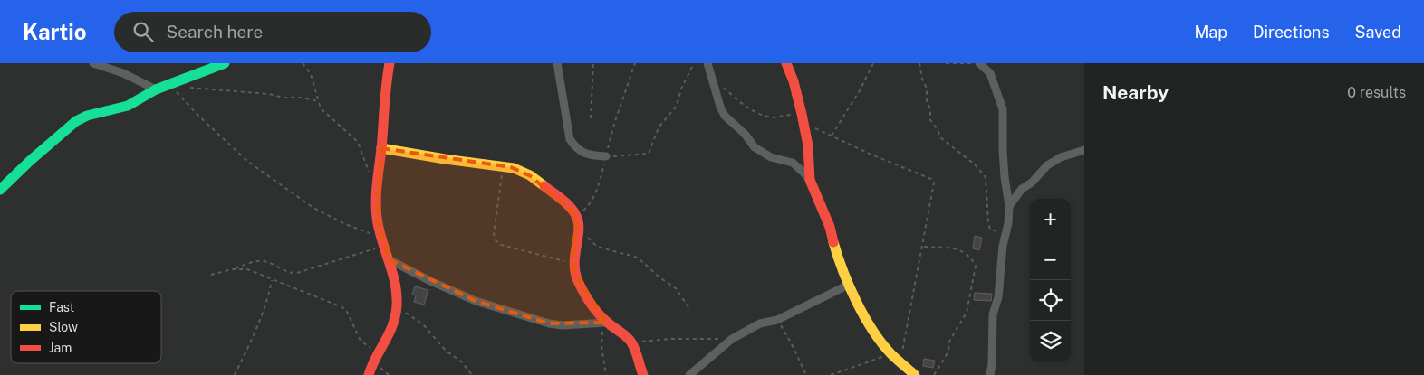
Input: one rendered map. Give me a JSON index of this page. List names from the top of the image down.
{
  "legend": ["Fast", "Slow", "Jam"],
  "page": {
    "header": "Kartio",
    "search": "Search here",
    "nav": ["Map", "Directions", "Saved"],
    "heading": ["Nearby", "0 results"],
    "map_buttons": ["+", "−"]
  }
}
